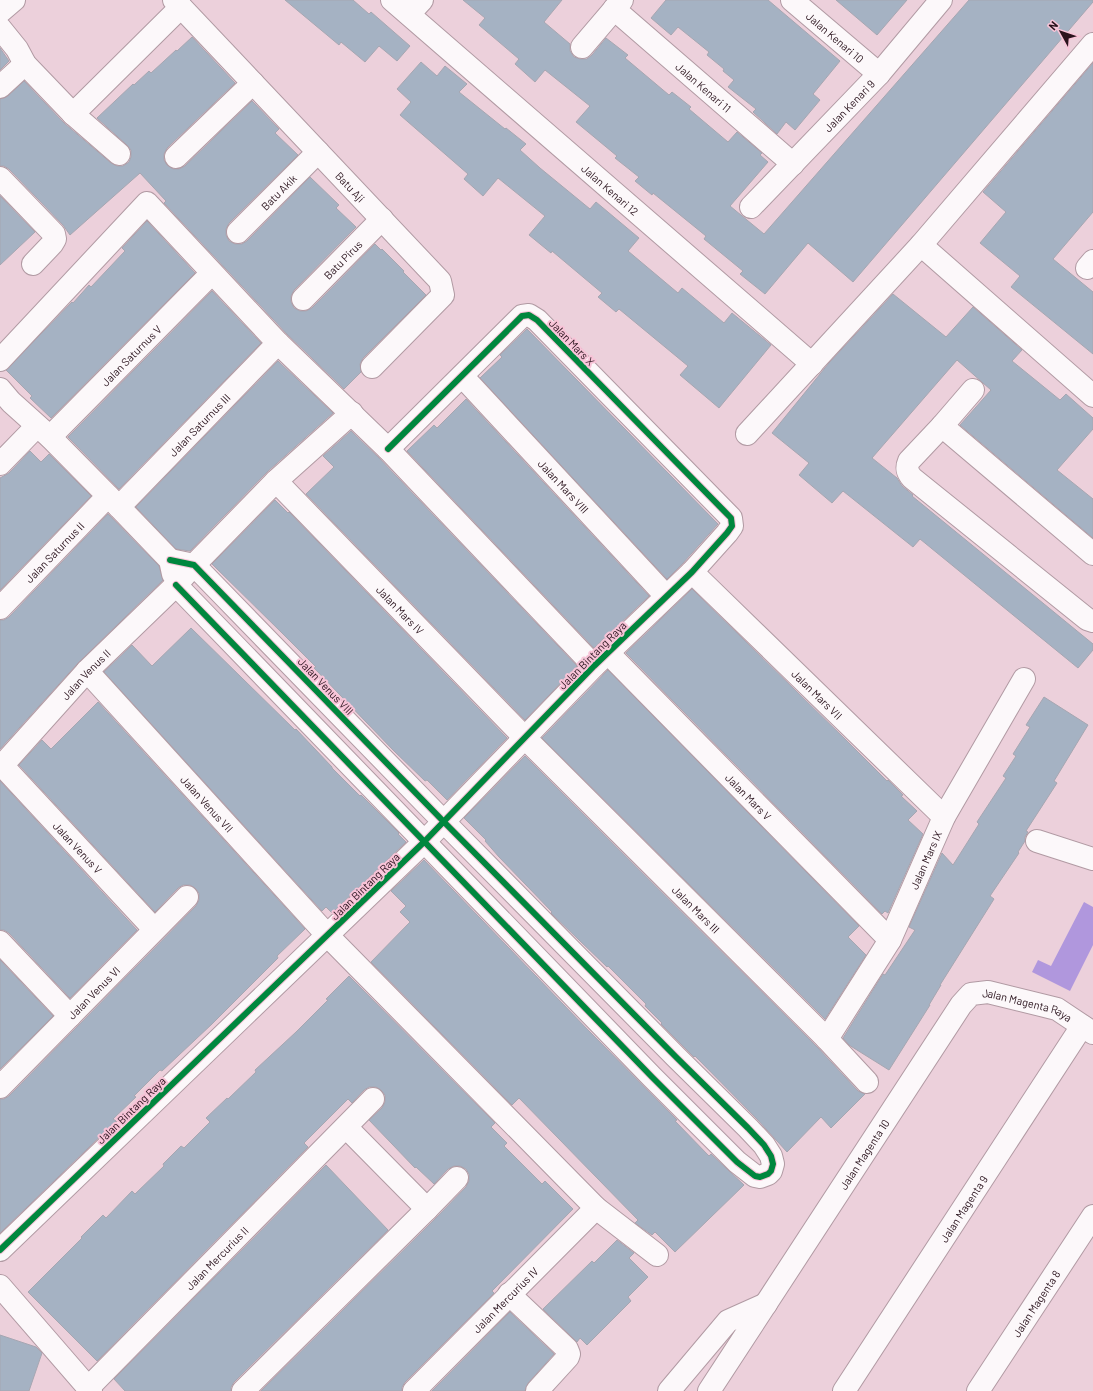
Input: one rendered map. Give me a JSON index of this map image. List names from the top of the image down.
{
  "streets": {
    "street": [
      "Jalan Kenari 10",
      "Jalan Kenari 11",
      "Jalan Kenari 9",
      "Batu Aji",
      "Jalan Kenari 12",
      "Batu Akik",
      "Batu Pirus",
      "Jalan Mars X",
      "Jalan Saturnus V",
      "Jalan Saturnus III",
      "Jalan Mars VIII",
      "Jalan Saturnus II",
      "Jalan Mars IV",
      "Jalan Bintang Raya",
      "Jalan Venus II",
      "Jalan Venus VIII",
      "Jalan Mars VII",
      "Jalan Mars V",
      "Jalan Venus VII",
      "Jalan Venus V",
      "Jalan Mars IX",
      "Jalan Mars III",
      "Jalan Venus VI",
      "Jalan Magenta Raya",
      "Jalan Magenta 10",
      "Jalan Magenta 9",
      "Jalan Mercurius II",
      "Jalan Mercurius IV",
      "Jalan Magenta 8"
    ]
  },
  "crossings": [
    ["Jalan Kenari 10", "Jalan Kenari 9"],
    ["Jalan Kenari 11", "Jalan Kenari 9"],
    ["Batu Aji", "Batu Akik"],
    ["Batu Aji", "Batu Pirus"],
    ["Jalan Mars X", "Jalan Mars VIII"],
    ["Jalan Mars X", "Jalan Bintang Raya"],
    ["Jalan Mars X", "Jalan Mars V"],
    ["Jalan Saturnus V", "Jalan Mars V"],
    ["Jalan Saturnus III", "Jalan Saturnus II"],
    ["Jalan Saturnus III", "Jalan Mars V"],
    ["Jalan Mars VIII", "Jalan Bintang Raya"],
    ["Jalan Mars IV", "Jalan Bintang Raya"],
    ["Jalan Mars IV", "Jalan Venus II"],
    ["Jalan Mars IV", "Jalan Mars III"],
    ["Jalan Bintang Raya", "Jalan Venus VIII"],
    ["Jalan Bintang Raya", "Jalan Mars VII"],
    ["Jalan Bintang Raya", "Jalan Mars V"],
    ["Jalan Bintang Raya", "Jalan Venus VII"],
    ["Jalan Bintang Raya", "Jalan Mars III"],
    ["Jalan Venus II", "Jalan Venus VIII"],
    ["Jalan Venus II", "Jalan Mars V"],
    ["Jalan Venus II", "Jalan Venus VII"],
    ["Jalan Venus II", "Jalan Venus V"],
    ["Jalan Mars VII", "Jalan Mars IX"],
    ["Jalan Mars V", "Jalan Mars IX"],
    ["Jalan Venus VII", "Jalan Mercurius IV"],
    ["Jalan Venus V", "Jalan Venus VI"],
    ["Jalan Mars IX", "Jalan Mars III"],
    ["Jalan Magenta Raya", "Jalan Magenta 10"],
    ["Jalan Magenta Raya", "Jalan Magenta 9"]
  ],
  "north": "top left"
}
